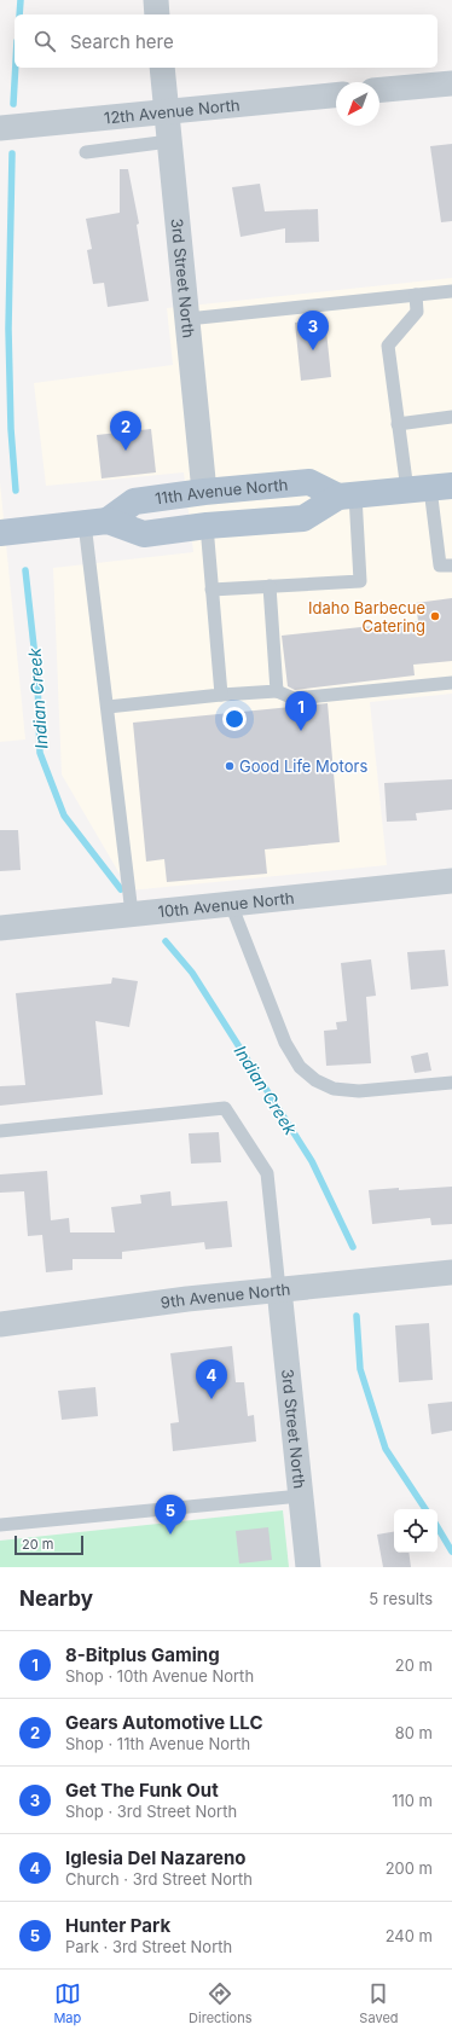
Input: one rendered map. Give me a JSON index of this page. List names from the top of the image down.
{
  "streets": {
    "main road": ["11th Avenue North"],
    "street": [
      "12th Avenue North",
      "3rd Street North",
      "10th Avenue North",
      "9th Avenue North"
    ]
  },
  "crossings": [
    ["12th Avenue North", "3rd Street North"],
    ["3rd Street North", "11th Avenue North"],
    ["3rd Street North", "9th Avenue North"]
  ],
  "water": ["Indian Creek"],
  "places": ["Idaho Barbecue Catering", "Good Life Motors"],
  "scale_bar": "20 m",
  "north": "bottom left",
  "page": {
    "search": "Search here",
    "pins": [
      "3",
      "2",
      "1",
      "4",
      "5"
    ],
    "scale": "20 m",
    "heading": ["Nearby", "5 results"],
    "list": [
      {
        "mark": "1",
        "name": "8-Bitplus Gaming",
        "note": "Shop · 10th Avenue North",
        "value": "20 m"
      },
      {
        "mark": "2",
        "name": "Gears Automotive LLC",
        "note": "Shop · 11th Avenue North",
        "value": "80 m"
      },
      {
        "mark": "3",
        "name": "Get The Funk Out",
        "note": "Shop · 3rd Street North",
        "value": "110 m"
      },
      {
        "mark": "4",
        "name": "Iglesia Del Nazareno",
        "note": "Church · 3rd Street North",
        "value": "200 m"
      },
      {
        "mark": "5",
        "name": "Hunter Park",
        "note": "Park · 3rd Street North",
        "value": "240 m"
      }
    ],
    "nav": ["Map", "Directions", "Saved"]
  }
}
